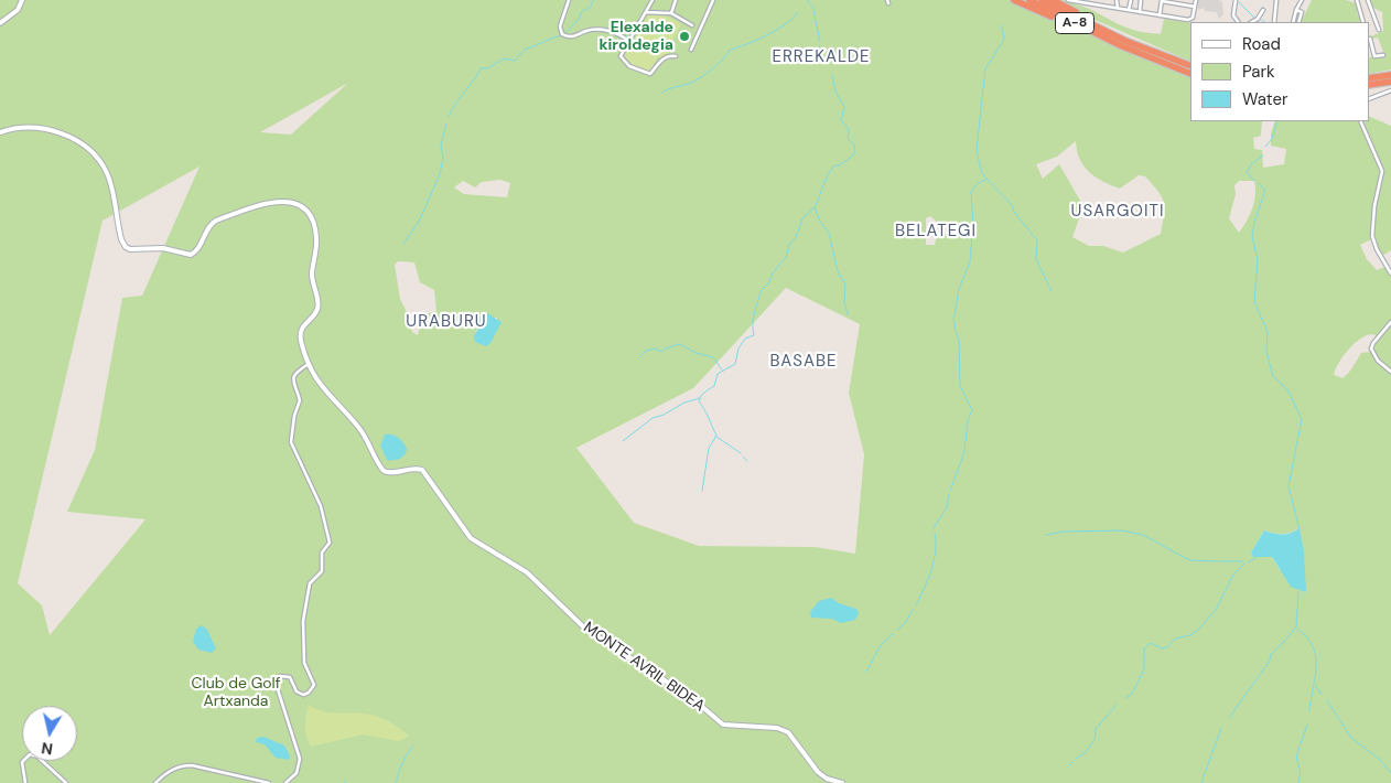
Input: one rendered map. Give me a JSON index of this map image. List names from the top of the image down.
{
  "streets": {
    "highway": ["A-8"],
    "street": ["MONTE AVRIL BIDEA"]
  },
  "districts": [
    "ERREKALDE",
    "USARGOITI",
    "BELATEGI",
    "URABURU",
    "BASABE"
  ],
  "parks": ["Club de Golf Artxanda"],
  "places": ["Elexalde kiroldegia"],
  "legend": ["Road", "Park", "Water"],
  "north": "bottom"
}
